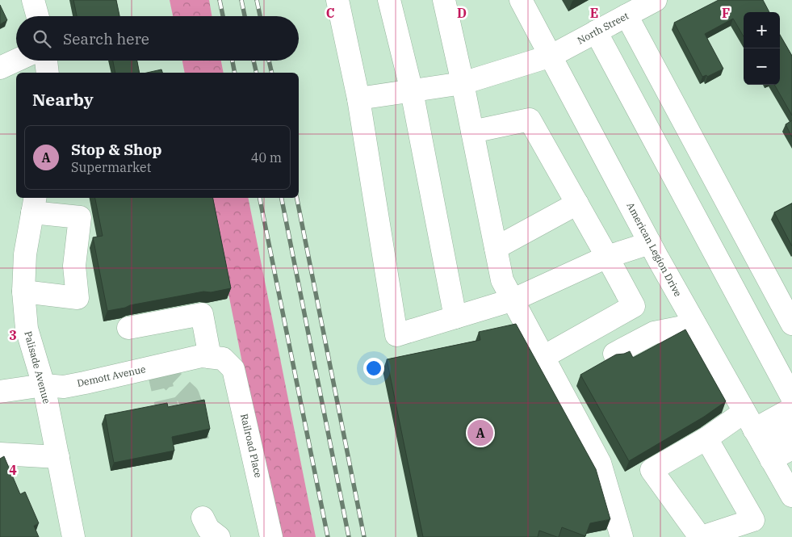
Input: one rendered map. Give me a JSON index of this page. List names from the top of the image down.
{
  "streets": {
    "street": [
      "North Street",
      "American Legion Drive",
      "Palisade Avenue",
      "Demott Avenue",
      "Railroad Place"
    ]
  },
  "crossings": [
    ["North Street", "American Legion Drive"],
    ["Palisade Avenue", "Demott Avenue"],
    ["Demott Avenue", "Railroad Place"]
  ],
  "page": {
    "map_buttons": ["+", "−"],
    "search": "Search here",
    "heading": "Nearby",
    "list": [
      {
        "mark": "A",
        "name": "Stop & Shop",
        "note": "Supermarket",
        "value": "40 m"
      }
    ],
    "pins": "A"
  },
  "grid": {
    "columns": [
      "C",
      "D",
      "E",
      "F"
    ],
    "rows": ["3", "4"]
  }
}
